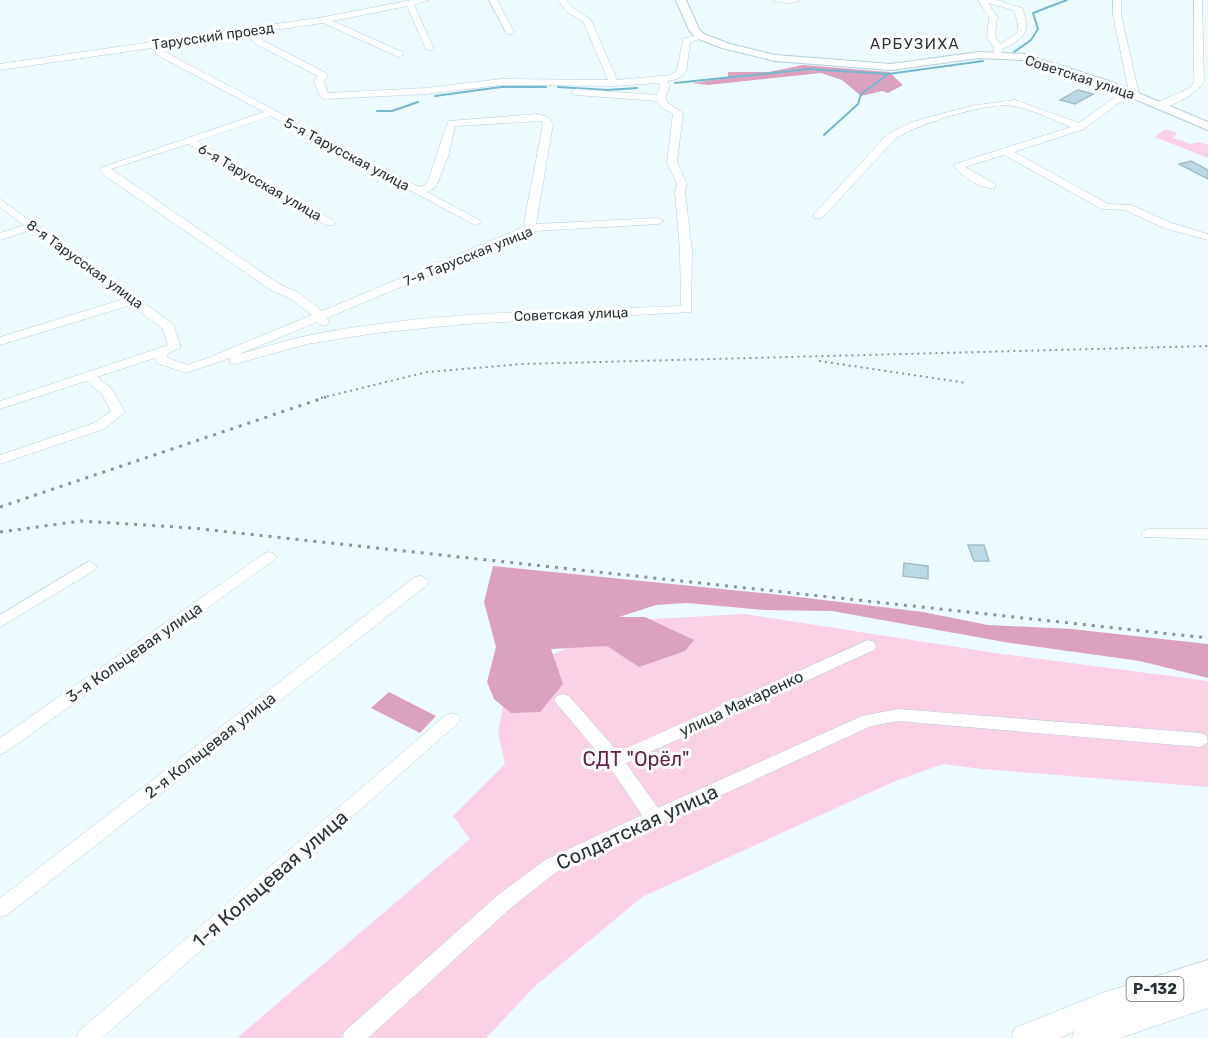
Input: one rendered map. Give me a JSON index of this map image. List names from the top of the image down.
{
  "streets": {
    "highway": ["Р-132"],
    "main road": ["Советская улица"],
    "street": [
      "Тарусский проезд",
      "5-я Тарусская улица",
      "6-я Тарусская улица",
      "7-я Тарусская улица",
      "8-я Тарусская улица",
      "3-я Кольцевая улица",
      "улица Макаренко",
      "2-я Кольцевая улица",
      "Солдатская улица",
      "1-я Кольцевая улица"
    ]
  },
  "crossings": [
    ["Тарусский проезд", "5-я Тарусская улица"],
    ["5-я Тарусская улица", "7-я Тарусская улица"],
    ["7-я Тарусская улица", "8-я Тарусская улица"]
  ],
  "districts": ["АРБУЗИХА"],
  "parks": ["СДТ \"Орёл\""]
}
